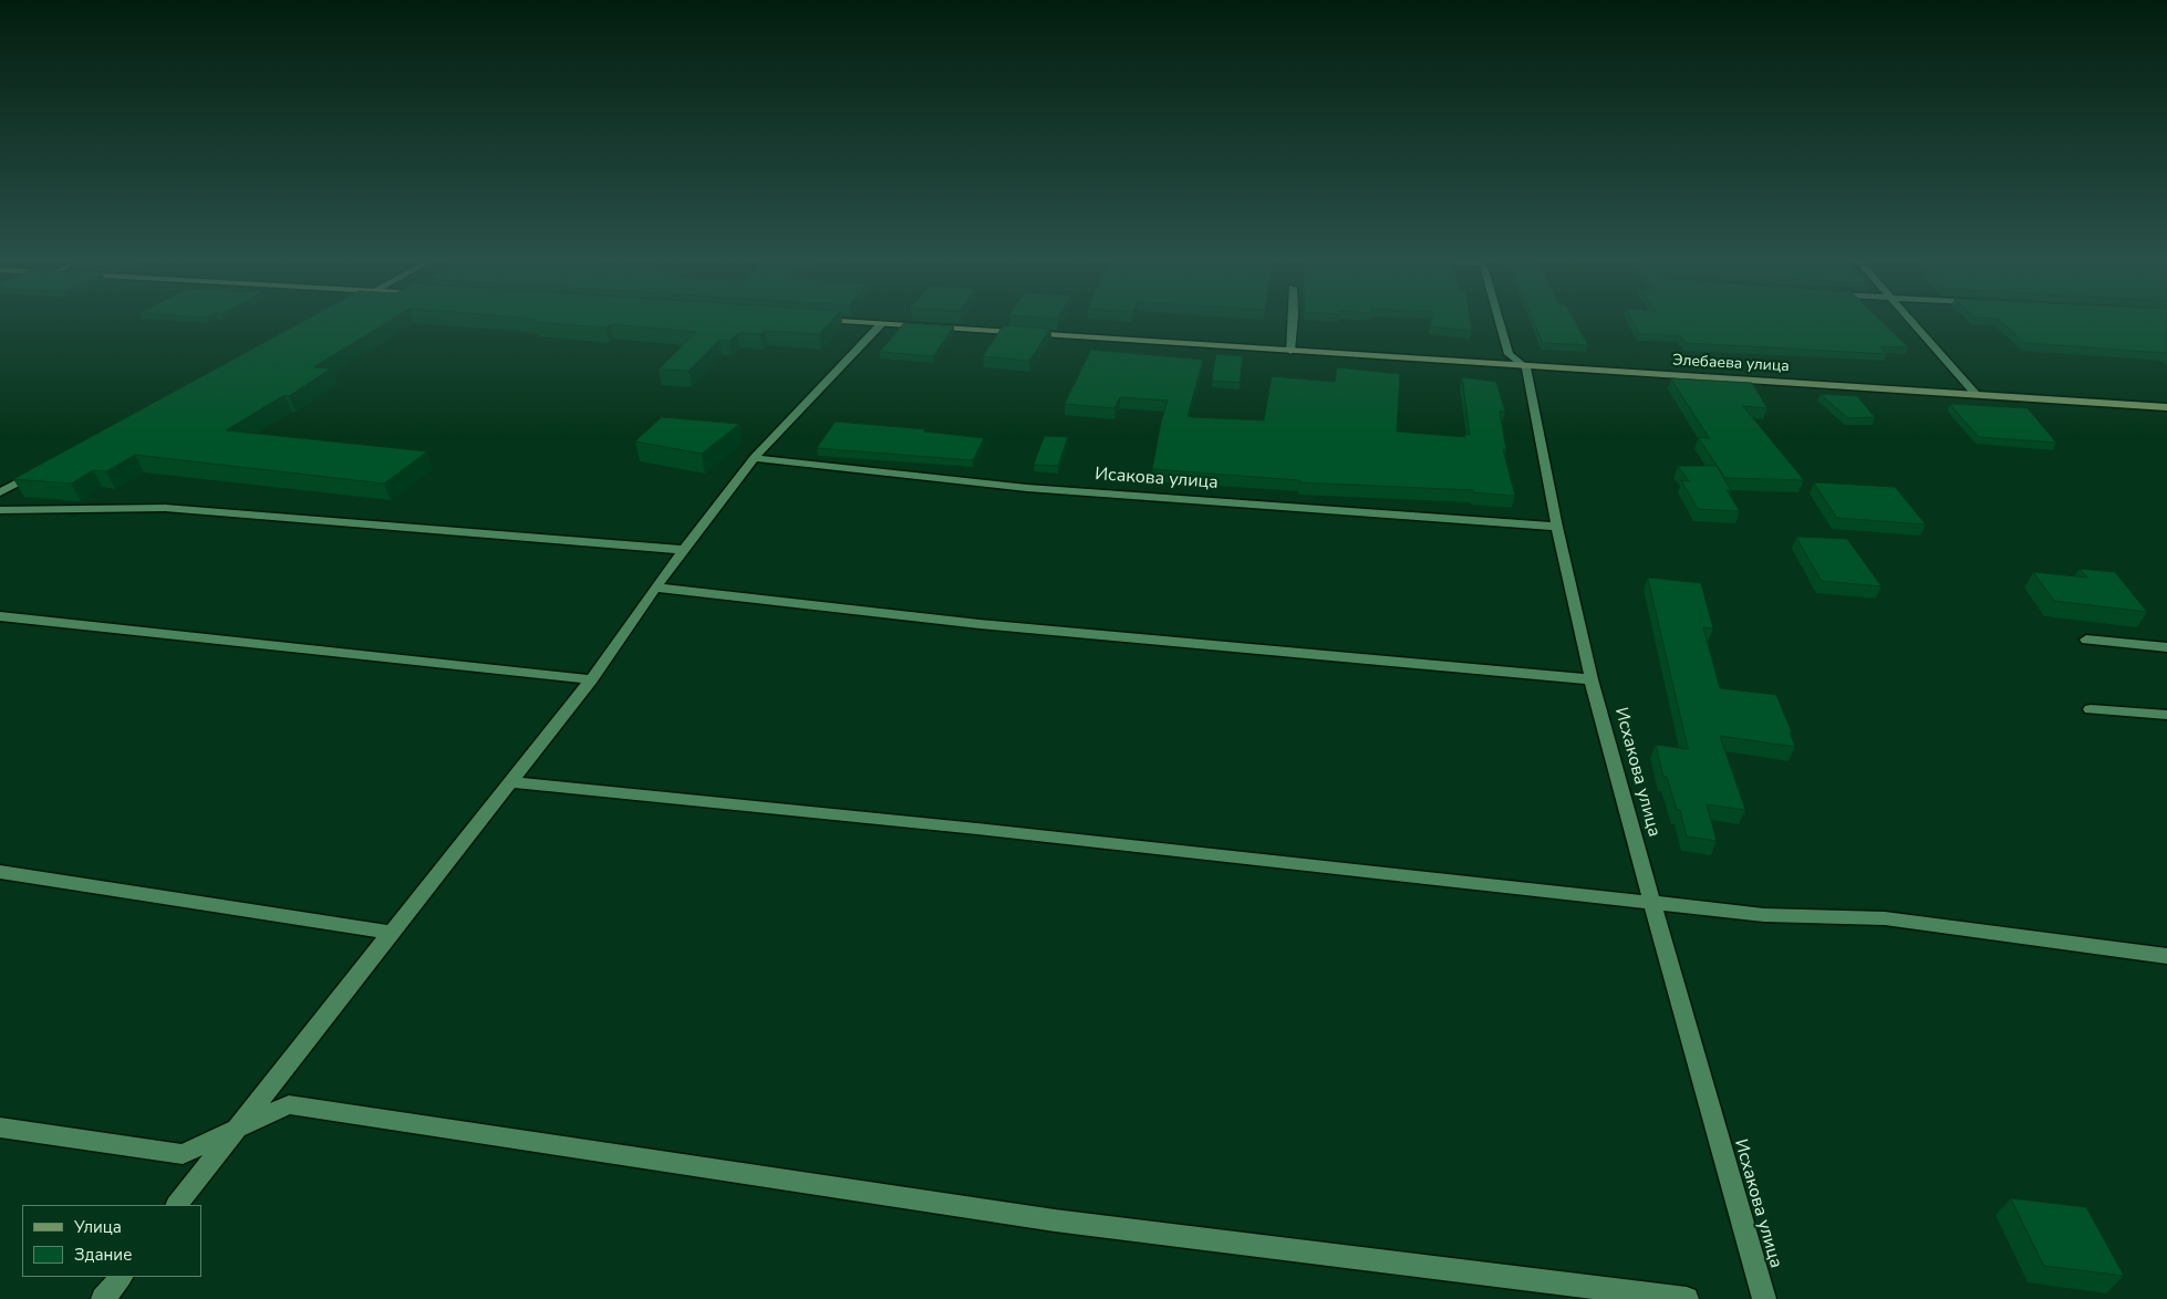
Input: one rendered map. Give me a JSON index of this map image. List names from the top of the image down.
{
  "streets": {
    "street": ["Элебаева улица", "Исакова улица", "Исхакова улица"]
  },
  "crossings": [
    ["Элебаева улица", "Исхакова улица"],
    ["Исакова улица", "Исхакова улица"]
  ],
  "legend": ["Улица", "Здание"]
}
